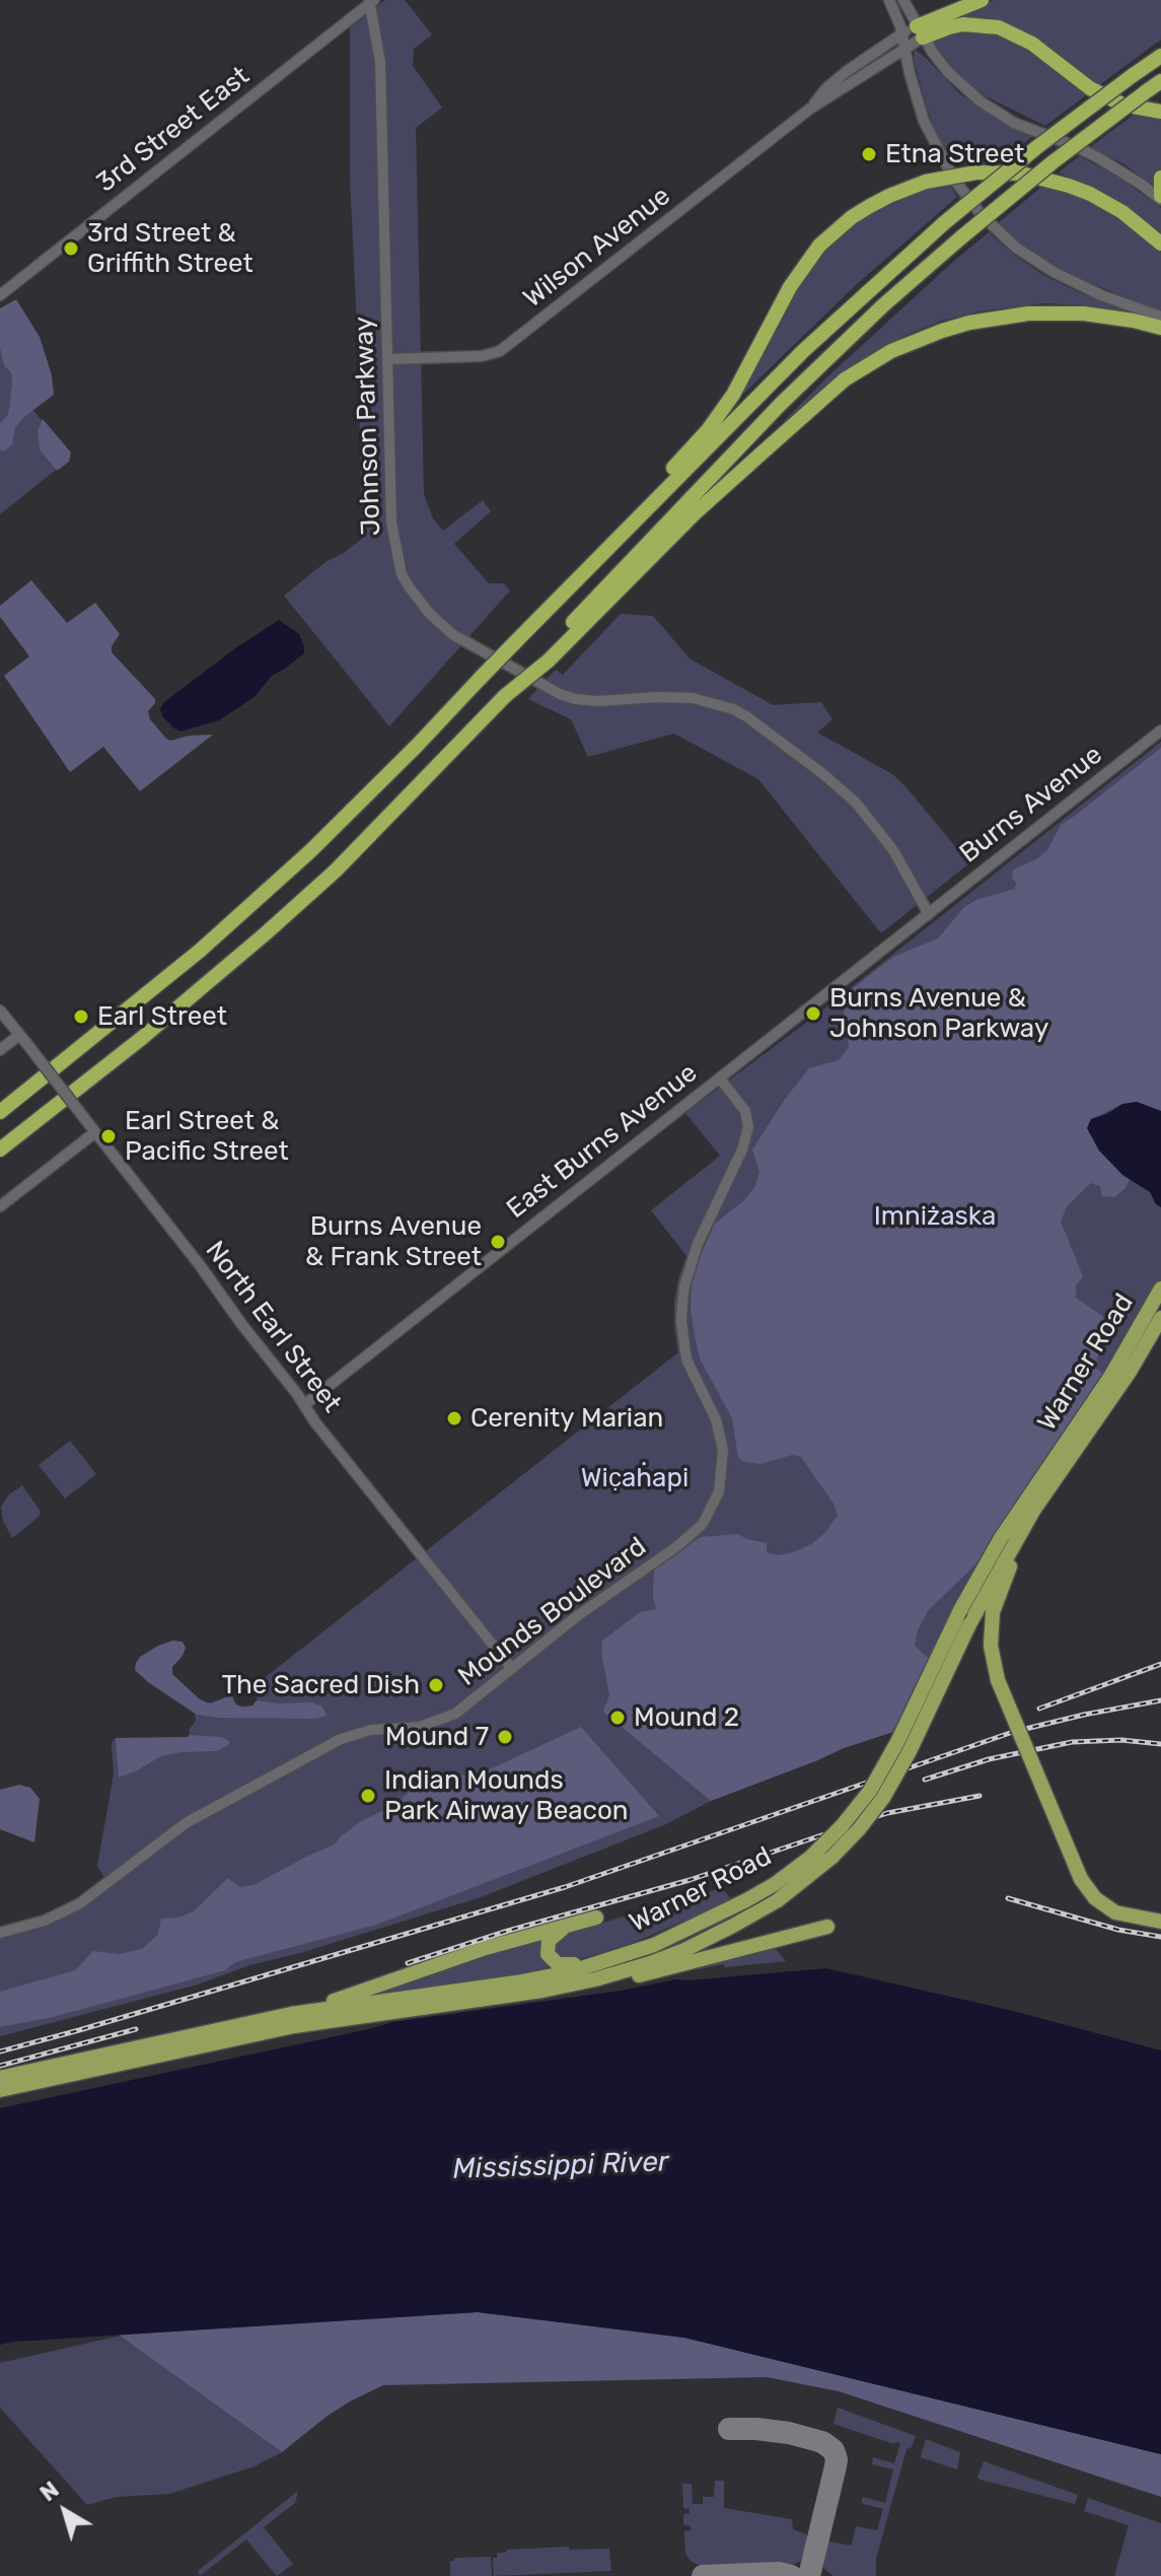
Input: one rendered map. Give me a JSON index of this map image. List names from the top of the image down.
{
  "streets": {
    "highway": ["Warner Road"],
    "street": [
      "3rd Street East",
      "Wilson Avenue",
      "Johnson Parkway",
      "Burns Avenue",
      "East Burns Avenue",
      "North Earl Street",
      "Mounds Boulevard"
    ]
  },
  "crossings": [
    ["3rd Street East", "Johnson Parkway"],
    ["Wilson Avenue", "Johnson Parkway"],
    ["Johnson Parkway", "Burns Avenue"],
    ["Johnson Parkway", "East Burns Avenue"],
    ["Burns Avenue", "East Burns Avenue"],
    ["East Burns Avenue", "North Earl Street"],
    ["East Burns Avenue", "Mounds Boulevard"],
    ["North Earl Street", "Mounds Boulevard"]
  ],
  "water": ["Mississippi River"],
  "parks": ["Imniżaska", "Wic̣aḣapi"],
  "places": [
    "Etna Street",
    "3rd Street & Griffith Street",
    "Burns Avenue & Johnson Parkway",
    "Earl Street",
    "Earl Street & Pacific Street",
    "Burns Avenue & Frank Street",
    "Cerenity Marian",
    "The Sacred Dish",
    "Mound 2",
    "Mound 7",
    "Indian Mounds Park Airway Beacon"
  ],
  "north": "top left"
}
